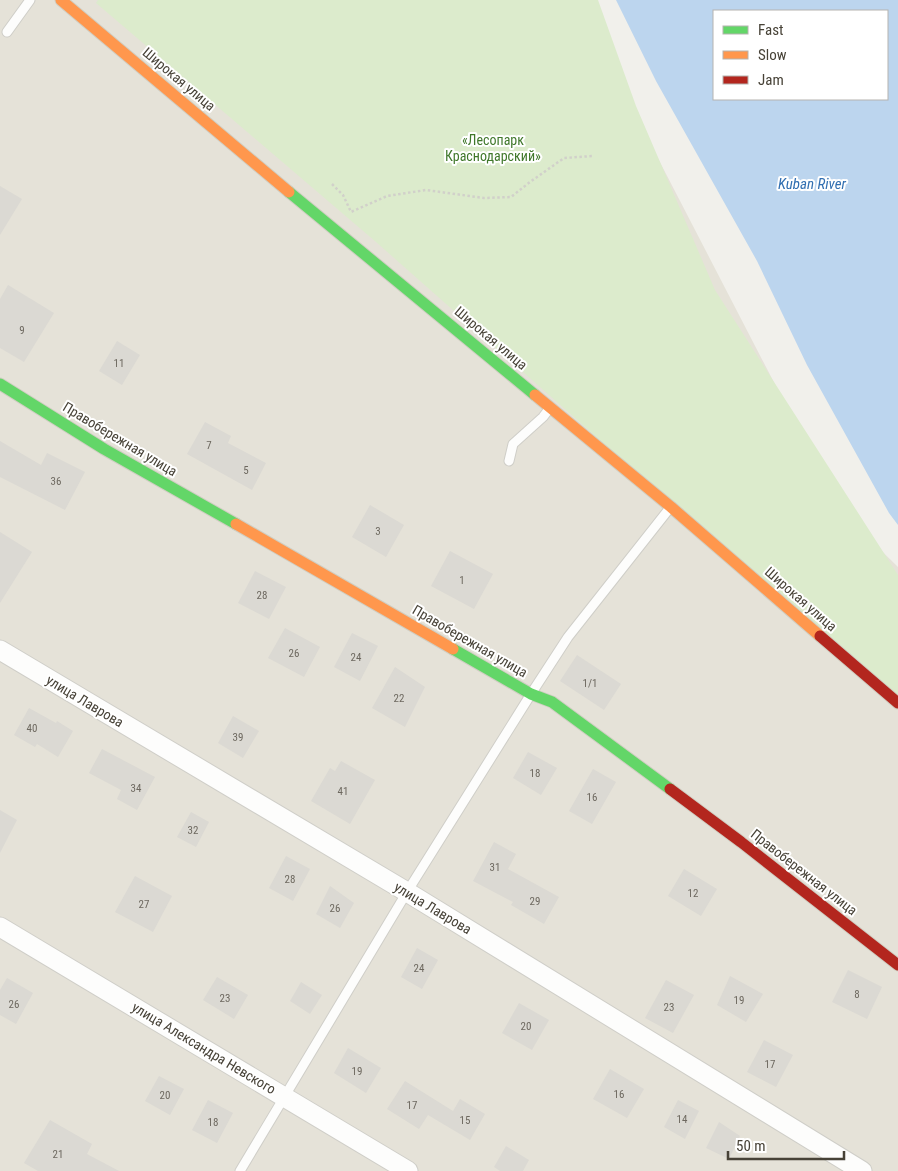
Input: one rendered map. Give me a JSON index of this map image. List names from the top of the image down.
{
  "streets": {
    "street": [
      "Широкая улица",
      "Правобережная улица",
      "улица Лаврова",
      "улица Александра Невского"
    ]
  },
  "water": ["Kuban River"],
  "parks": ["«Лесопарк Краснодарский»"],
  "house_numbers": [
    "9",
    "11",
    "7",
    "5",
    "36",
    "3",
    "1",
    "28",
    "26",
    "24",
    "1/1",
    "22",
    "40",
    "39",
    "18",
    "34",
    "41",
    "16",
    "32",
    "31",
    "28",
    "12",
    "29",
    "27",
    "26",
    "24",
    "8",
    "23",
    "19",
    "26",
    "23",
    "20",
    "17",
    "19",
    "16",
    "20",
    "17",
    "14",
    "15",
    "18",
    "21"
  ],
  "legend": ["Fast", "Slow", "Jam"],
  "scale_bar": "50 m"
}
